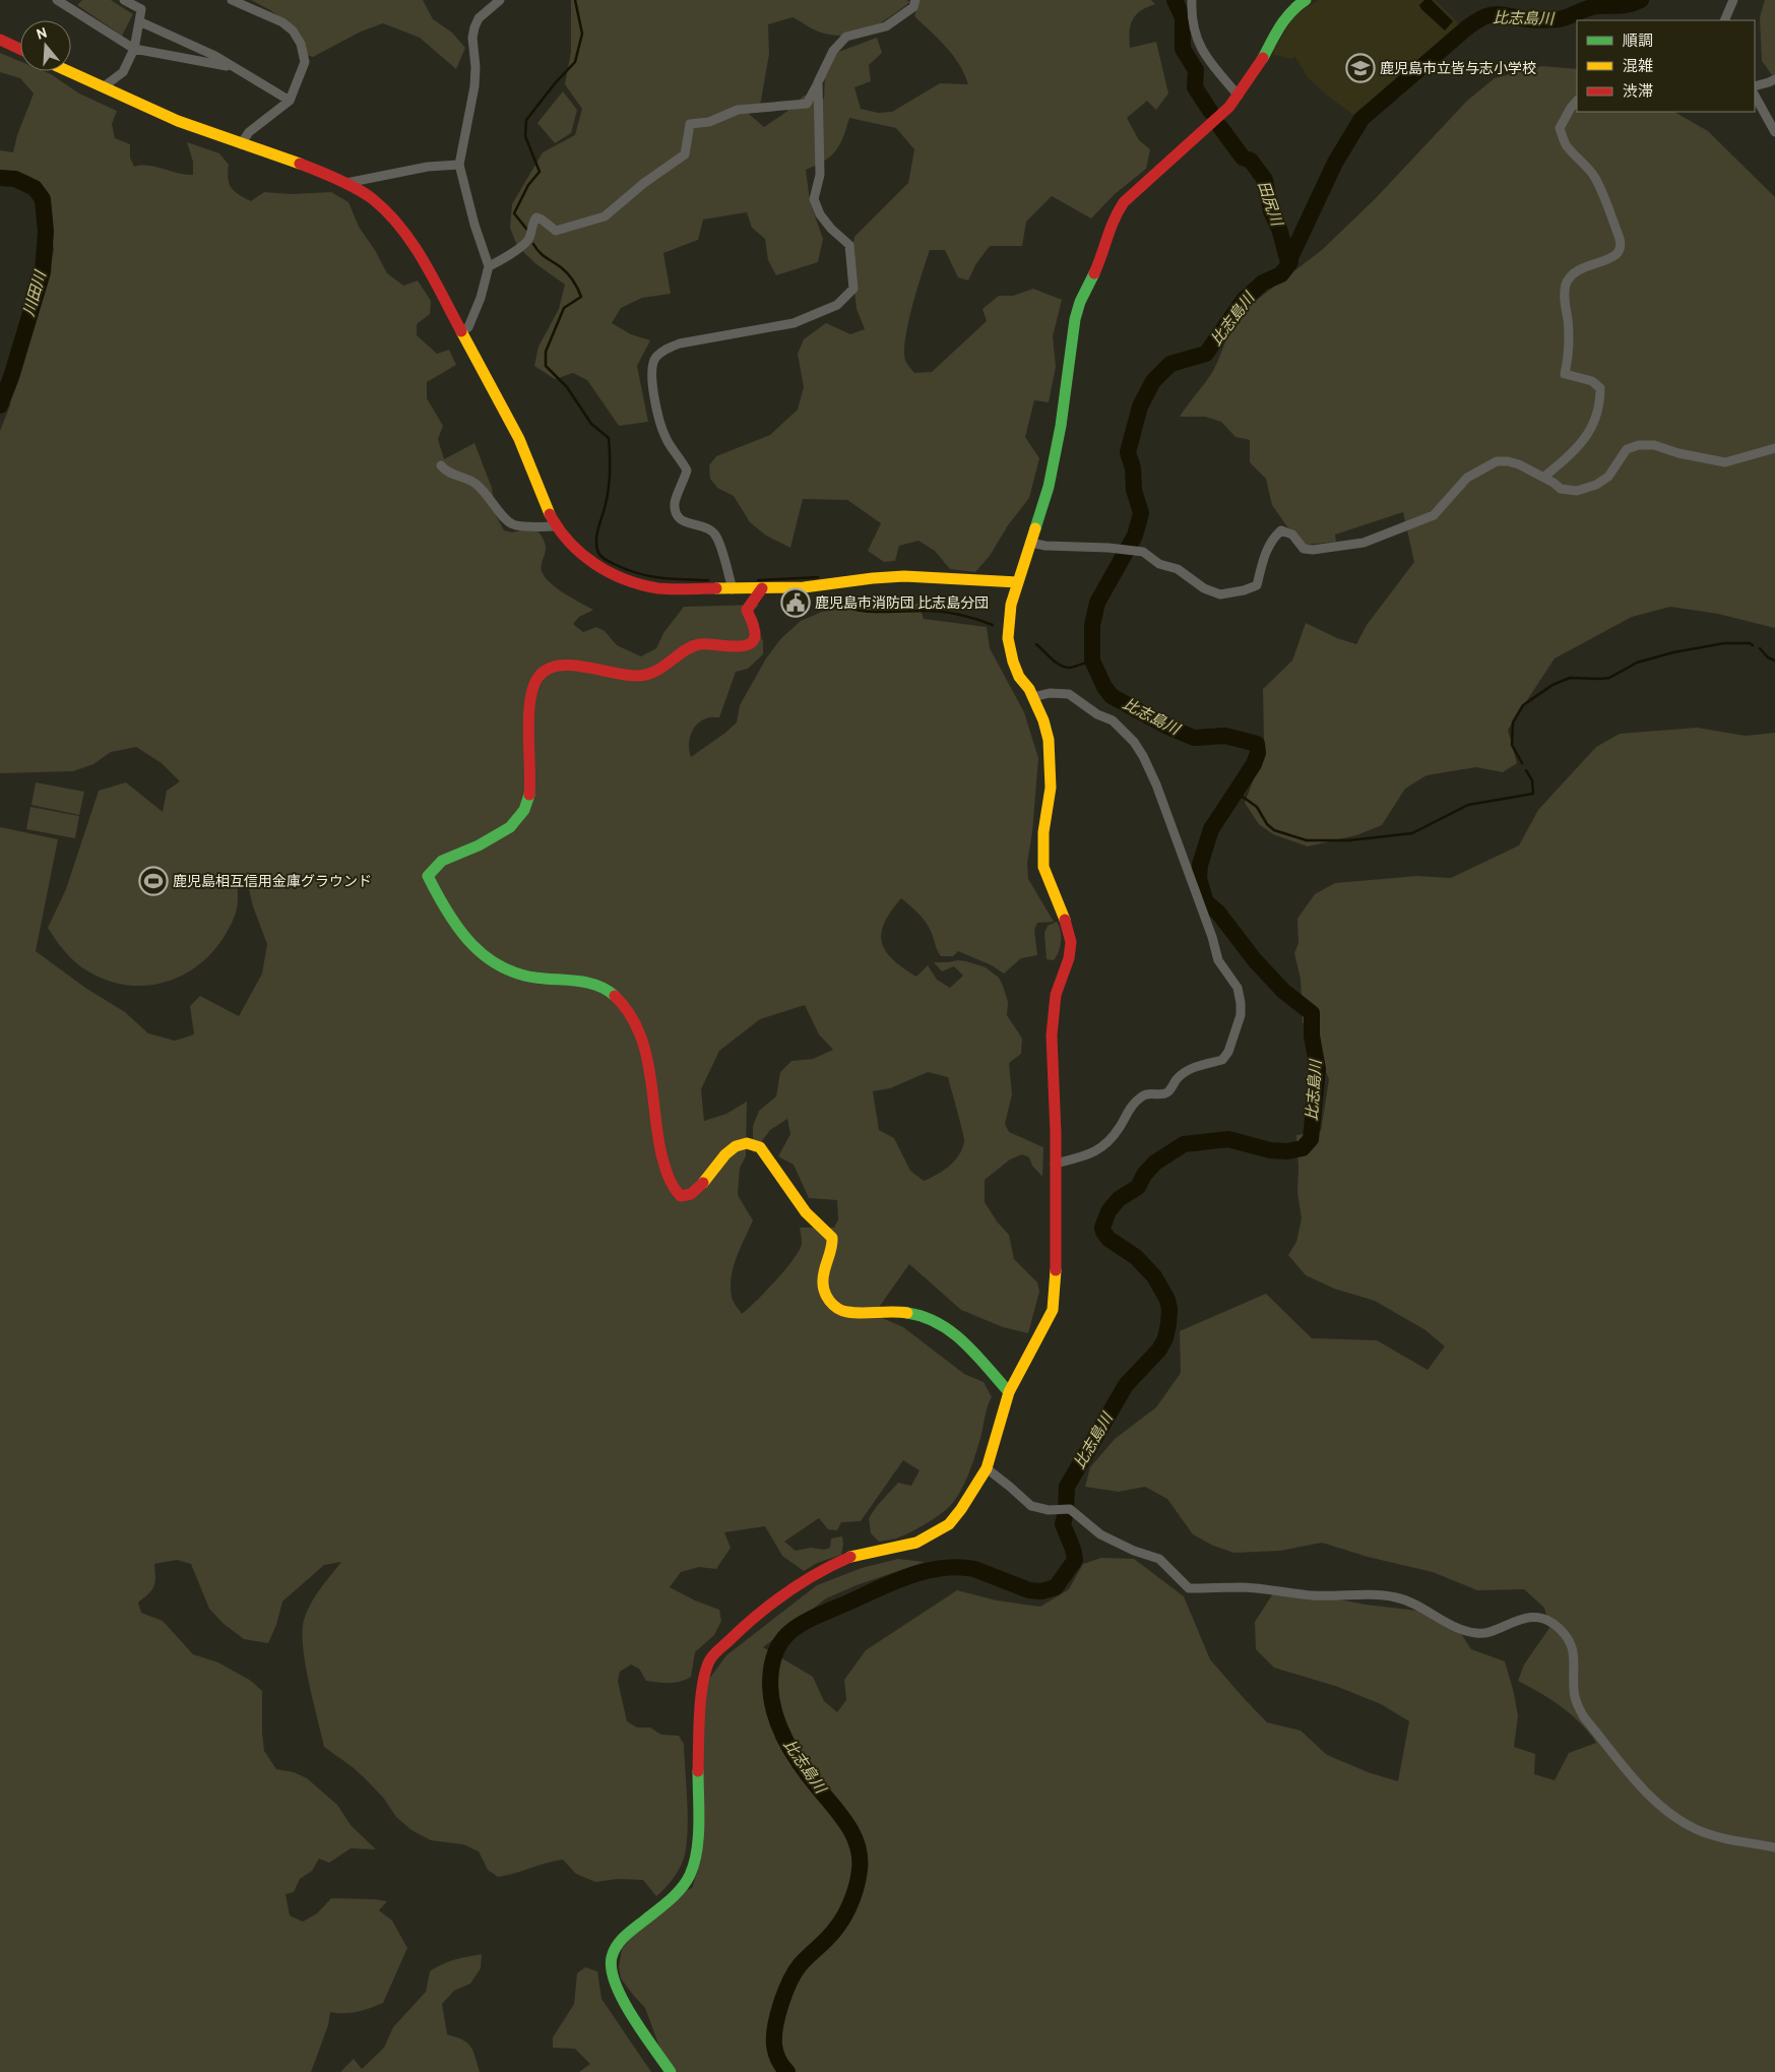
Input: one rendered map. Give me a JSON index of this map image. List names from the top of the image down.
{
  "water": ["比志島川", "田尻川", "川田川"],
  "places": {
    "school or university": ["鹿児島市立皆与志小学校"],
    "public building": ["鹿児島市消防団 比志島分団"],
    "sports": ["鹿児島相互信用金庫グラウンド"]
  },
  "legend": ["順調", "混雑", "渋滞"],
  "north": "top"
}
